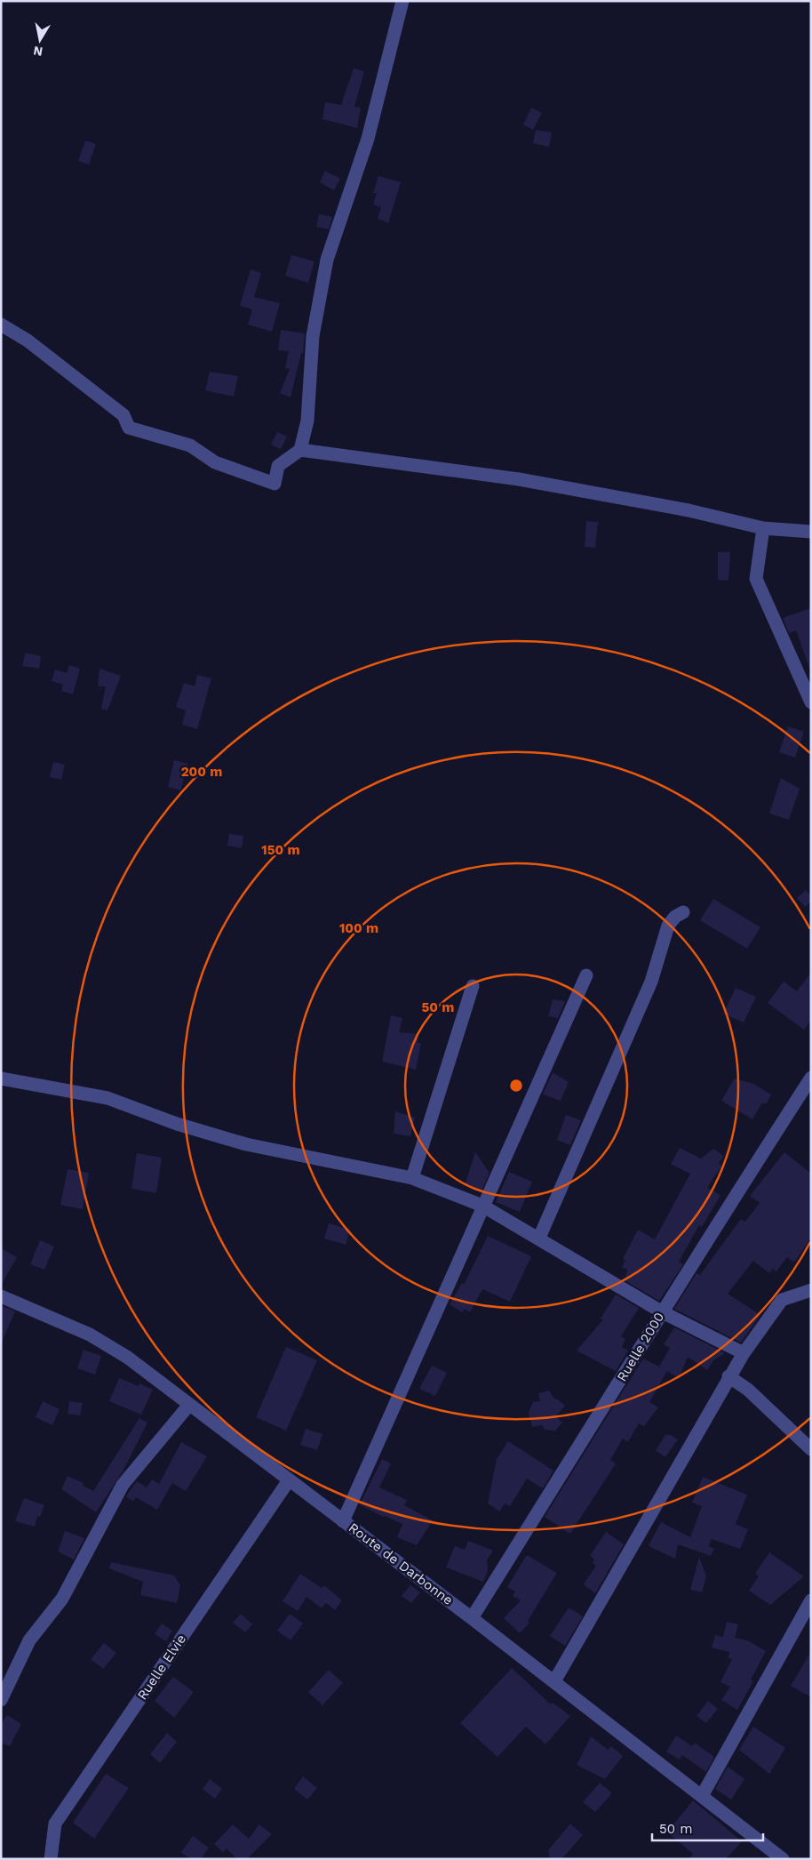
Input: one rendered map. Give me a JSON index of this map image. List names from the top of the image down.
{
  "streets": {
    "street": ["Ruelle 2000", "Route de Darbonne", "Ruelle Elvie"]
  },
  "crossings": [
    ["Ruelle 2000", "Route de Darbonne"],
    ["Route de Darbonne", "Ruelle Elvie"]
  ],
  "scale_bar": "50 m",
  "north": "bottom",
  "rings": [
    "200 m",
    "150 m",
    "100 m",
    "50 m"
  ]
}
